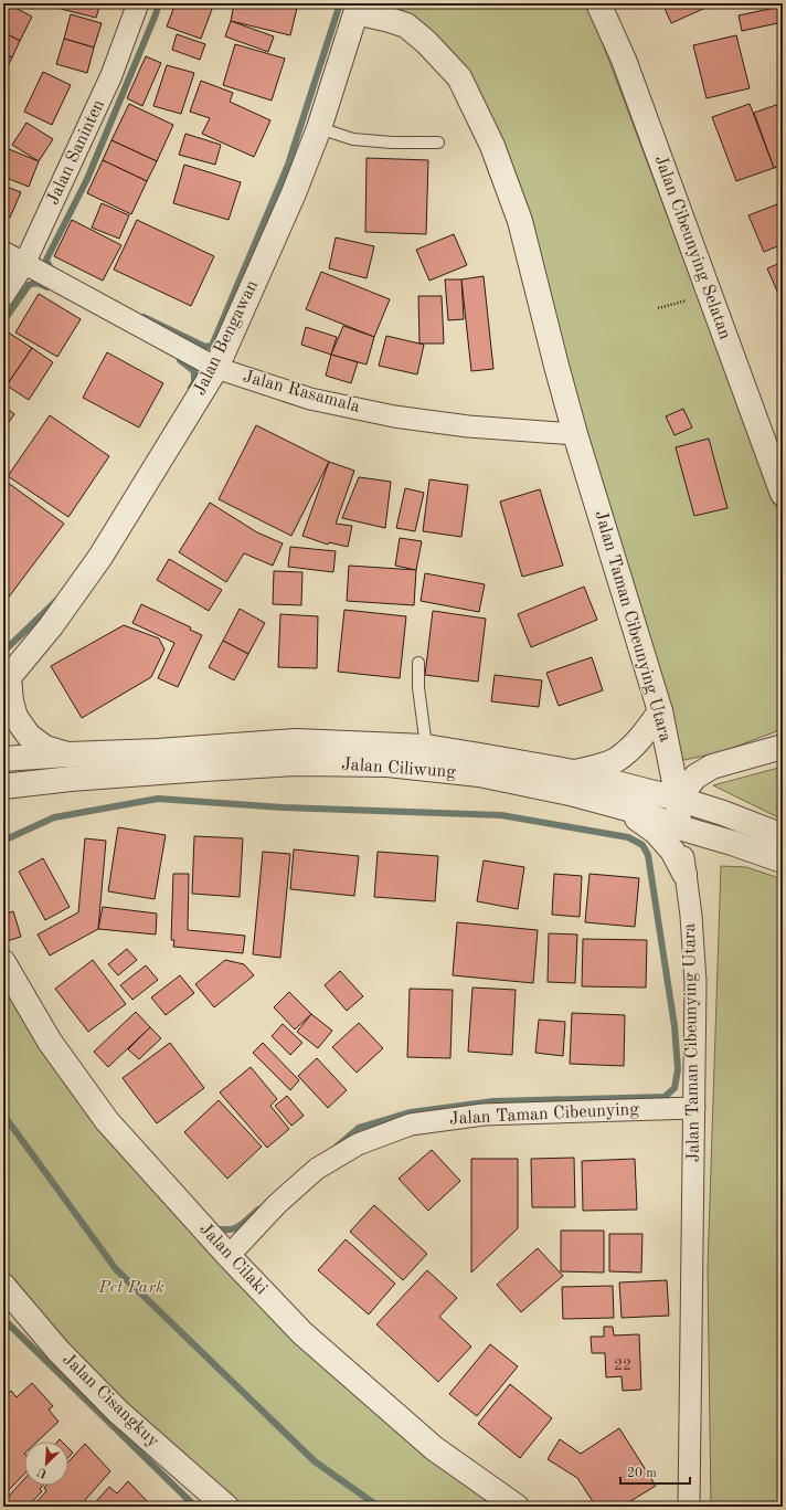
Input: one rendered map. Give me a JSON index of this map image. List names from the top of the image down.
{
  "streets": {
    "street": [
      "Jalan Saninten",
      "Jalan Cibeunying Selatan",
      "Jalan Bengawan",
      "Jalan Rasamala",
      "Jalan Taman Cibeunying Utara",
      "Jalan Ciliwung",
      "Jalan Taman Cibeunying",
      "Jalan Cilaki",
      "Jalan Cisangkuy"
    ]
  },
  "crossings": [
    ["Jalan Saninten", "Jalan Rasamala"],
    ["Jalan Bengawan", "Jalan Rasamala"],
    ["Jalan Bengawan", "Jalan Taman Cibeunying Utara"],
    ["Jalan Rasamala", "Jalan Taman Cibeunying Utara"],
    ["Jalan Taman Cibeunying Utara", "Jalan Ciliwung"],
    ["Jalan Taman Cibeunying Utara", "Jalan Taman Cibeunying"],
    ["Jalan Taman Cibeunying", "Jalan Cilaki"]
  ],
  "parks": ["Pet Park"],
  "house_numbers": ["22"],
  "scale_bar": "20 m",
  "north": "bottom left"
}
